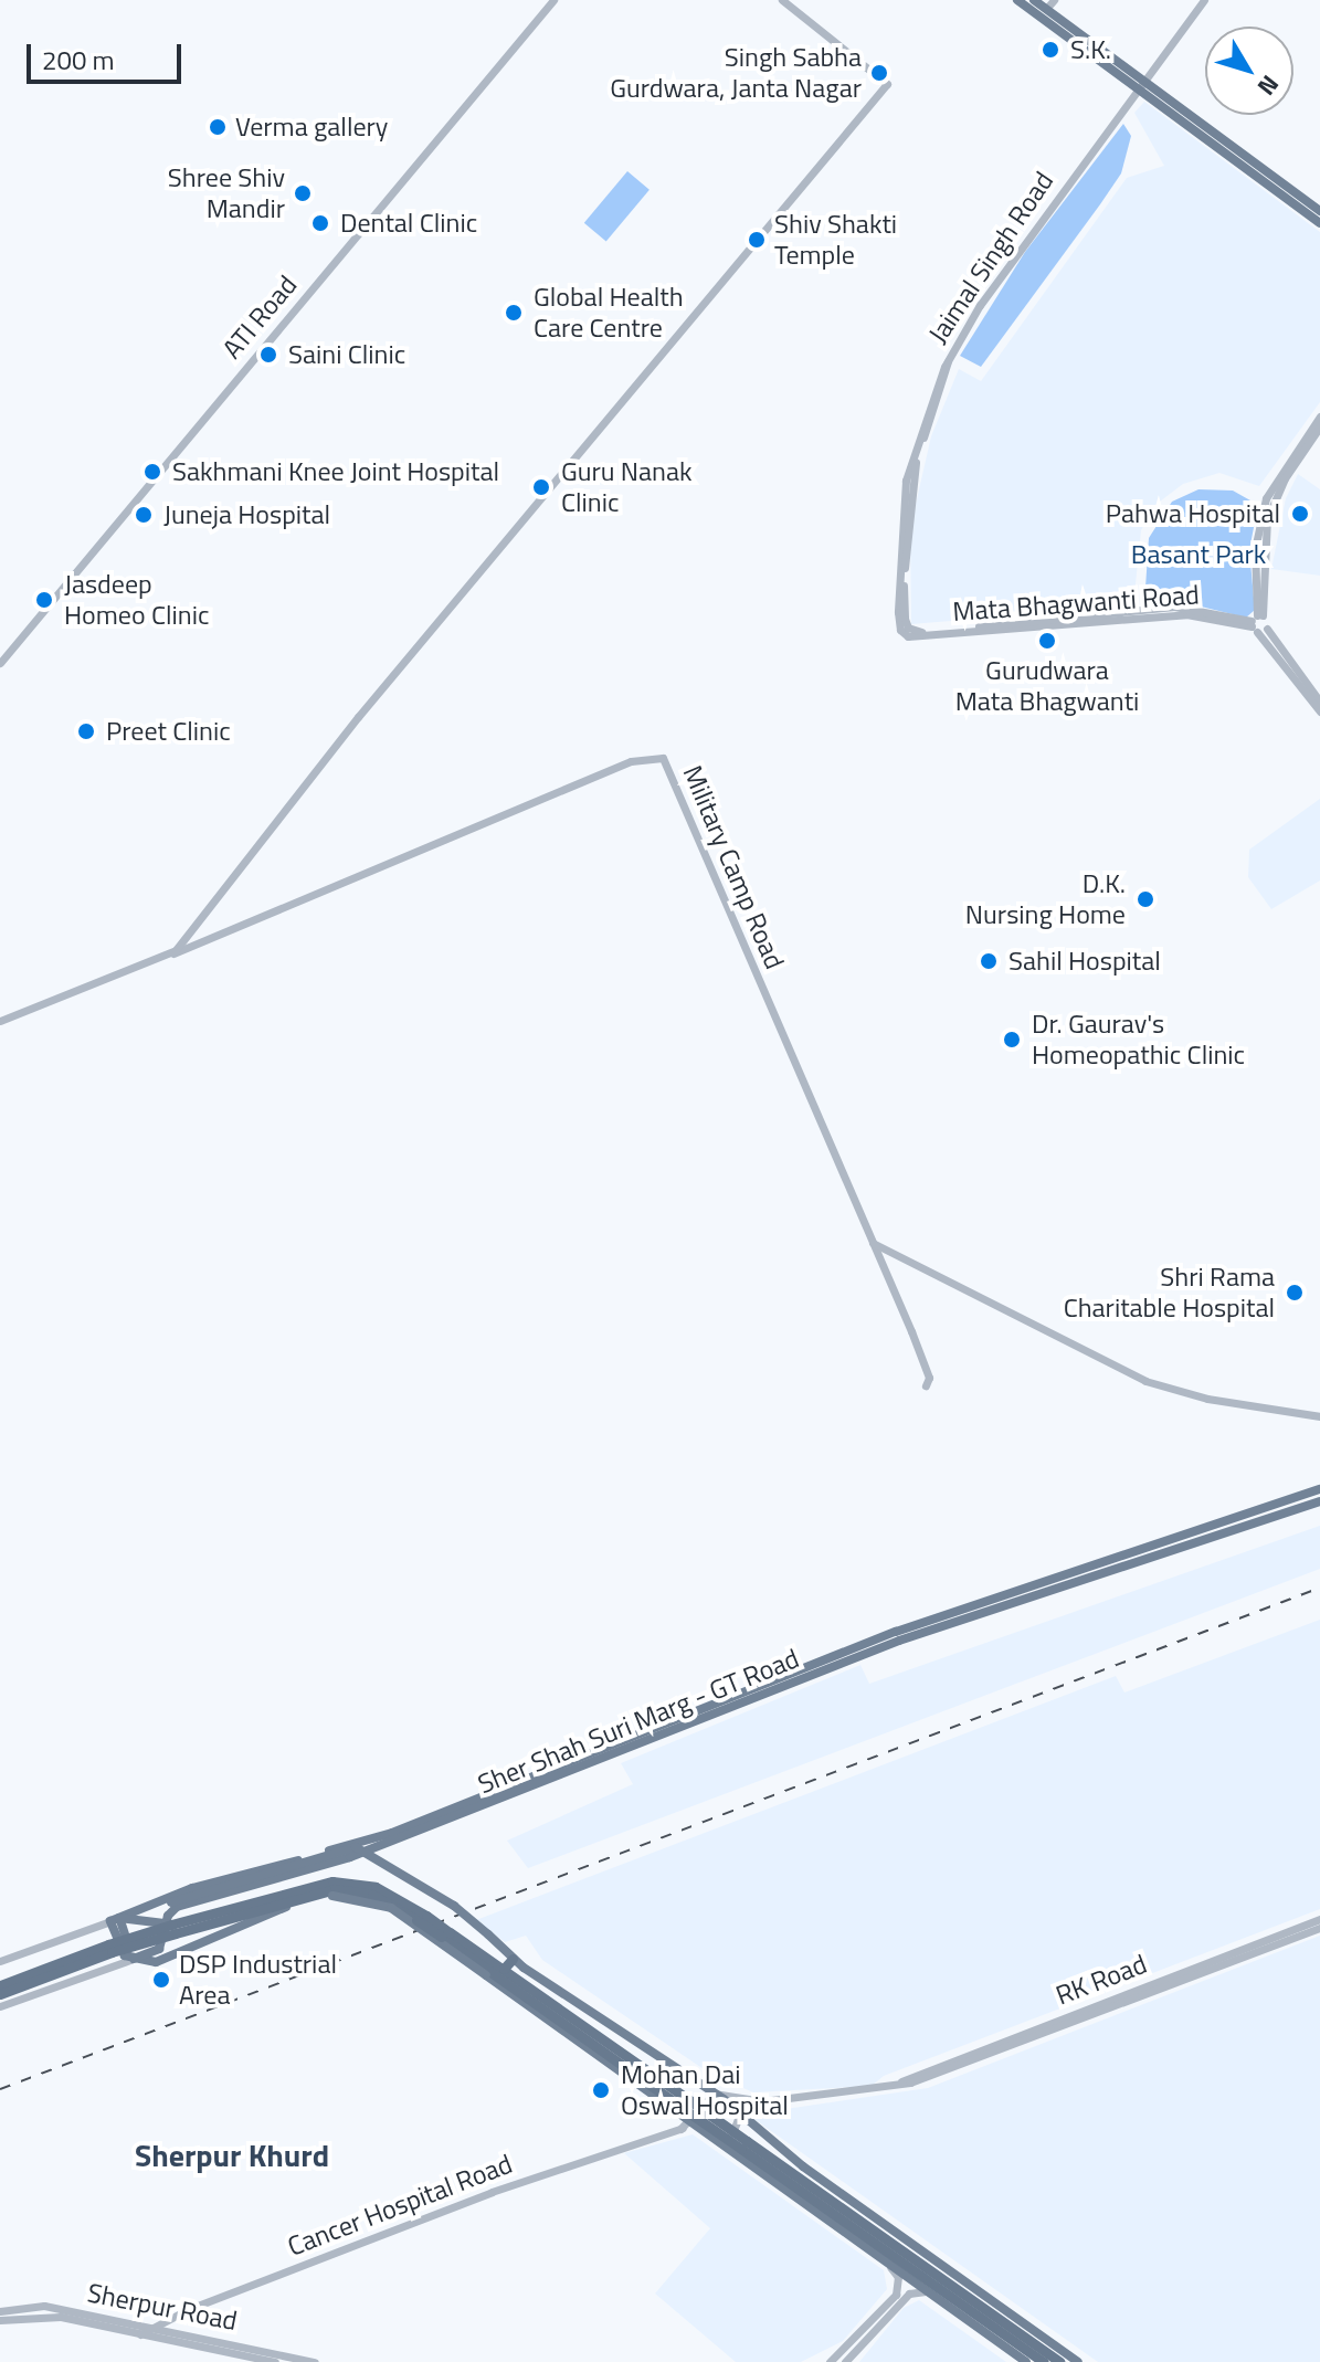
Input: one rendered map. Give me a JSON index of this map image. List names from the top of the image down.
{
  "streets": {
    "main road": ["Sher Shah Suri Marg - GT Road"],
    "street": [
      "Jaimal Singh Road",
      "ATI Road",
      "Mata Bhagwanti Road",
      "Military Camp Road",
      "RK Road",
      "Cancer Hospital Road",
      "Sherpur Road"
    ]
  },
  "crossings": [
    ["Jaimal Singh Road", "Mata Bhagwanti Road"],
    ["Cancer Hospital Road", "Sherpur Road"]
  ],
  "districts": ["Sherpur Khurd"],
  "parks": ["Basant Park"],
  "places": [
    "S.K.",
    "Singh Sabha Gurdwara, Janta Nagar",
    "Verma gallery",
    "Shree Shiv Mandir",
    "Dental Clinic",
    "Shiv Shakti Temple",
    "Global Health Care Centre",
    "Saini Clinic",
    "Sakhmani Knee Joint Hospital",
    "Guru Nanak Clinic",
    "Pahwa Hospital",
    "Juneja Hospital",
    "Jasdeep Homeo Clinic",
    "Gurudwara Mata Bhagwanti",
    "Preet Clinic",
    "D.K. Nursing Home",
    "Sahil Hospital",
    "Dr. Gaurav's Homeopathic Clinic",
    "Shri Rama Charitable Hospital",
    "DSP Industrial Area",
    "Mohan Dai Oswal Hospital"
  ],
  "scale_bar": "200 m",
  "north": "bottom right"
}
